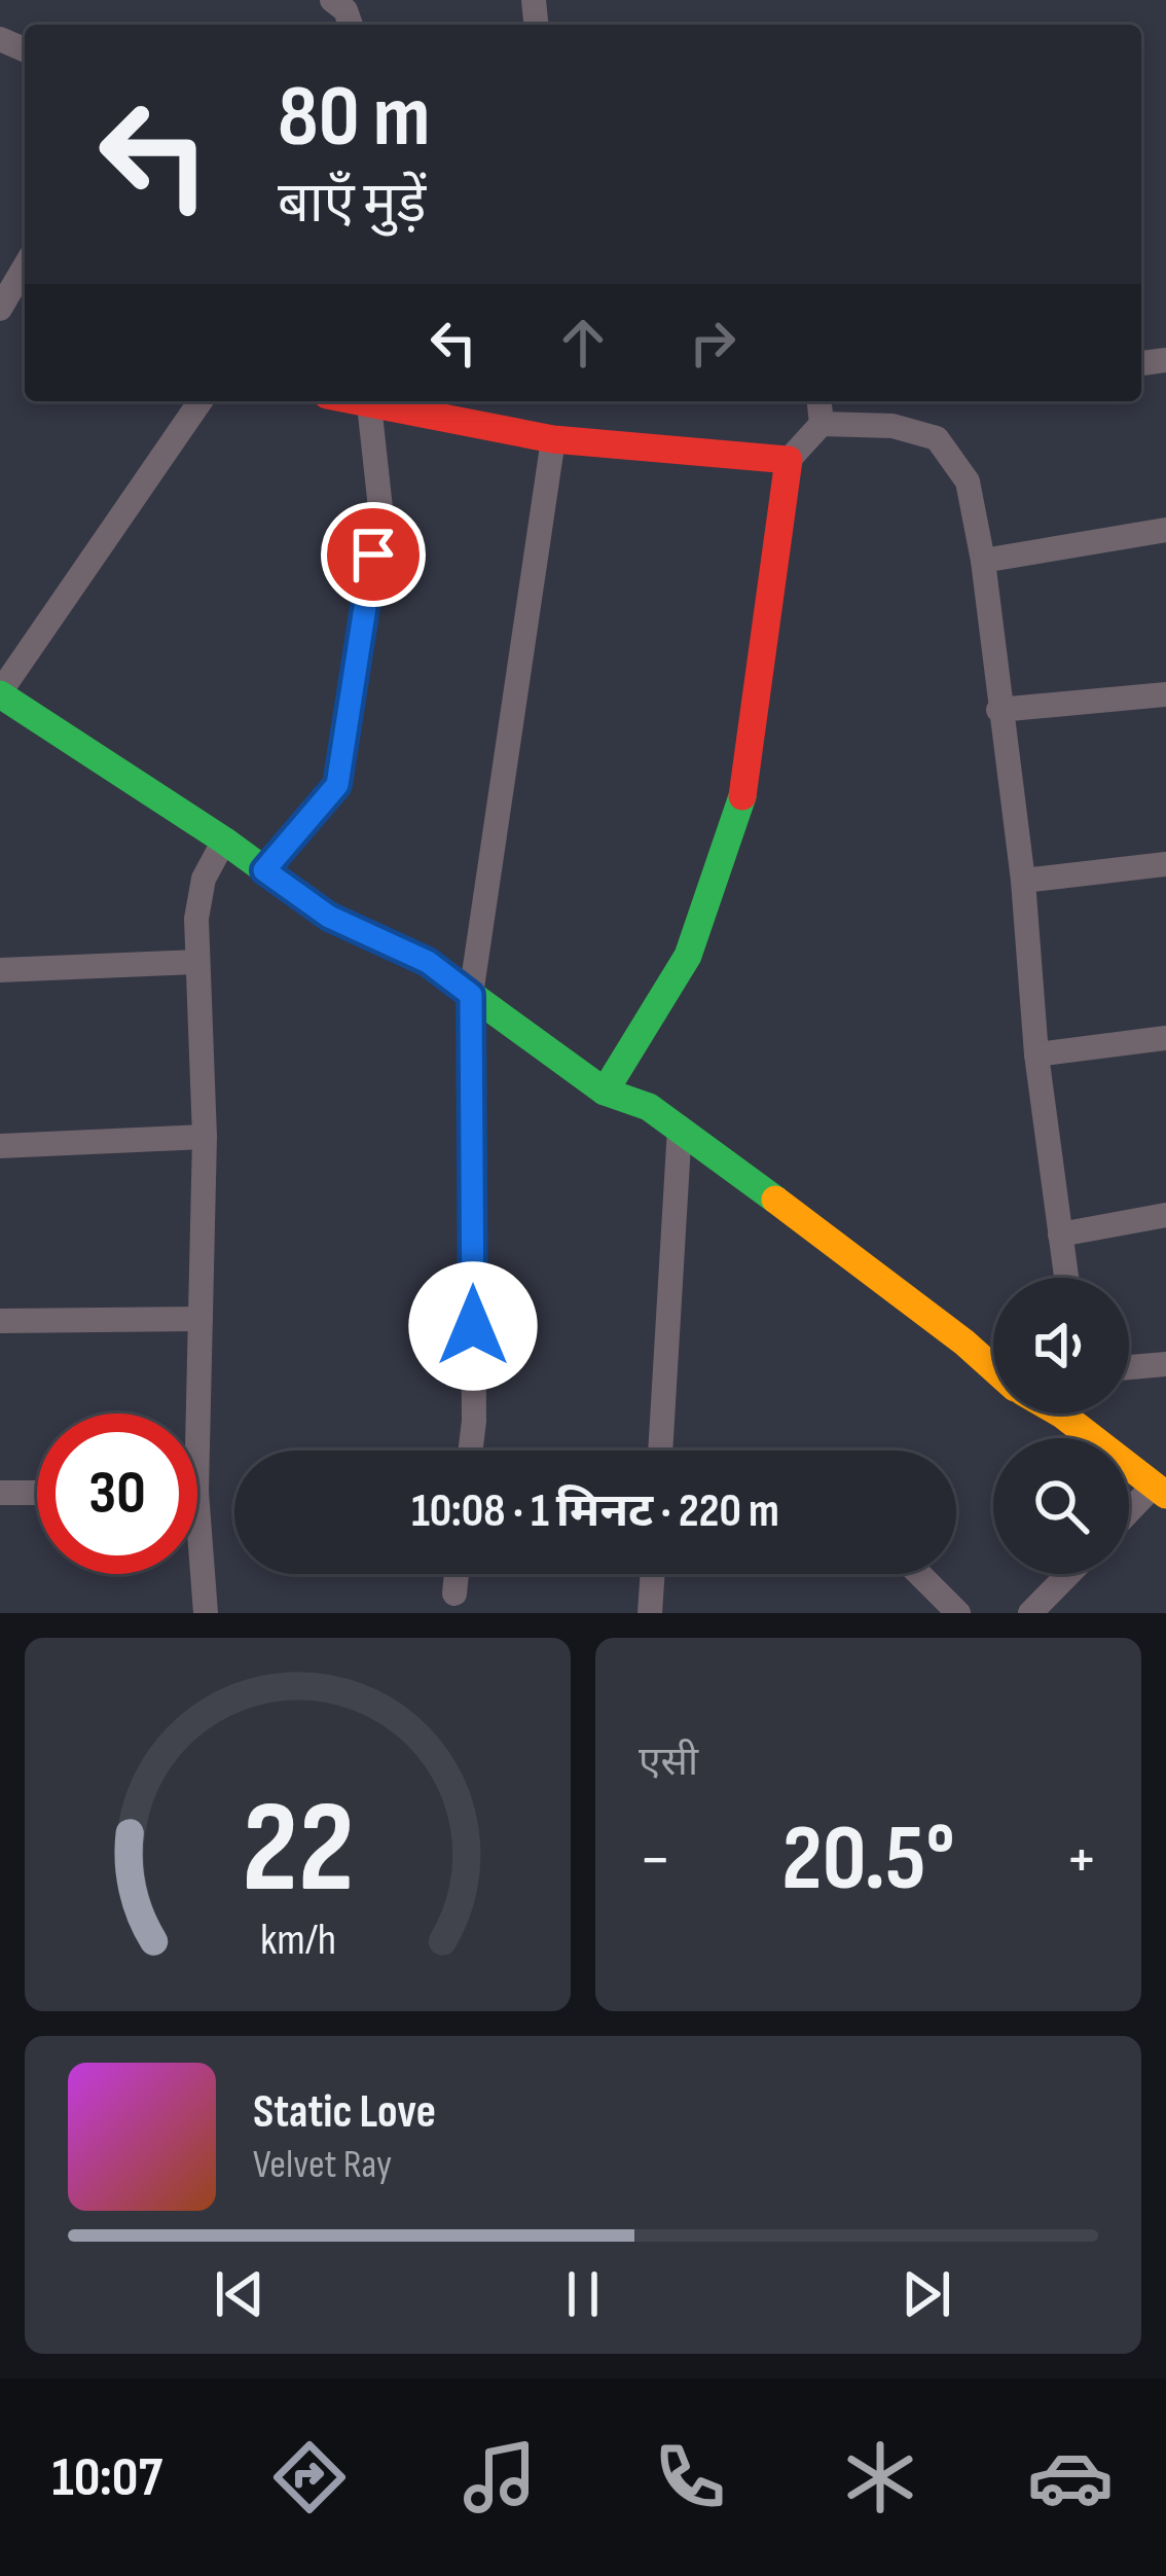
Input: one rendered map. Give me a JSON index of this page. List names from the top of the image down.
{
  "page": {
    "turn": ["80 m", "बाएँ मुड़ें"],
    "limit": "30",
    "trip": "10:08 · 1 मिनट · 220 m",
    "tile": "एसी",
    "heat": ["−", "20.5°", "+"],
    "song": ["Static Love", "Velvet Ray"],
    "tabs": "10:07",
    "gauge": ["22", "km/h"]
  }
}
